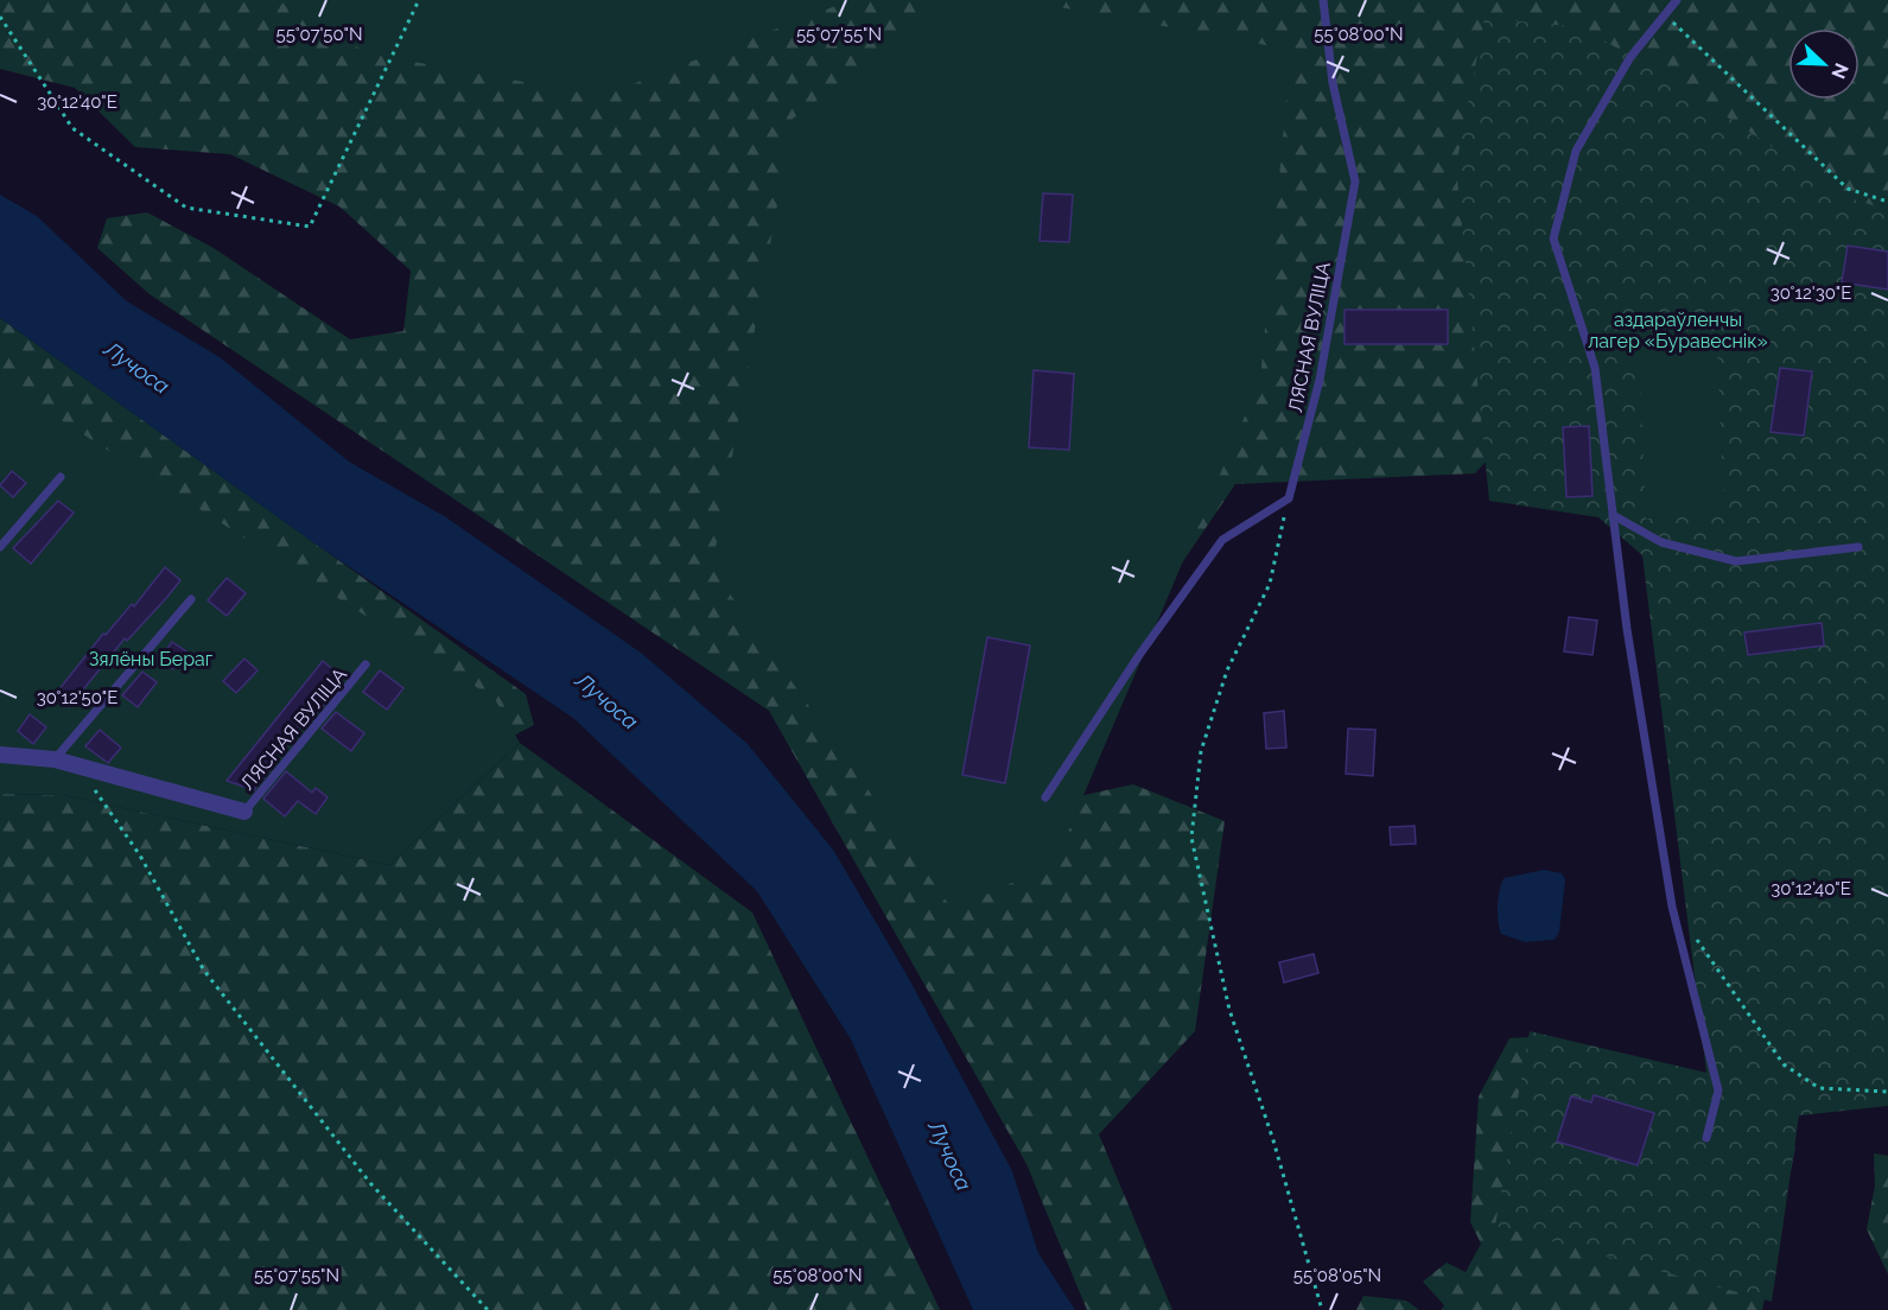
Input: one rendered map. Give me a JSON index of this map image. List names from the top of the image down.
{
  "streets": {
    "lane": ["ЛЯСНАЯ ВУЛІЦА"]
  },
  "water": ["Лучоса"],
  "parks": ["аздараўленчы лагер «Буравеснік»", "Зялёны Бераг"],
  "north": "bottom right",
  "coordinates": [
    "55°07'50\"N",
    "55°07'55\"N",
    "55°08'00\"N",
    "30°12'40\"E",
    "30°12'30\"E",
    "30°12'50\"E",
    "55°08'05\"N"
  ]
}
